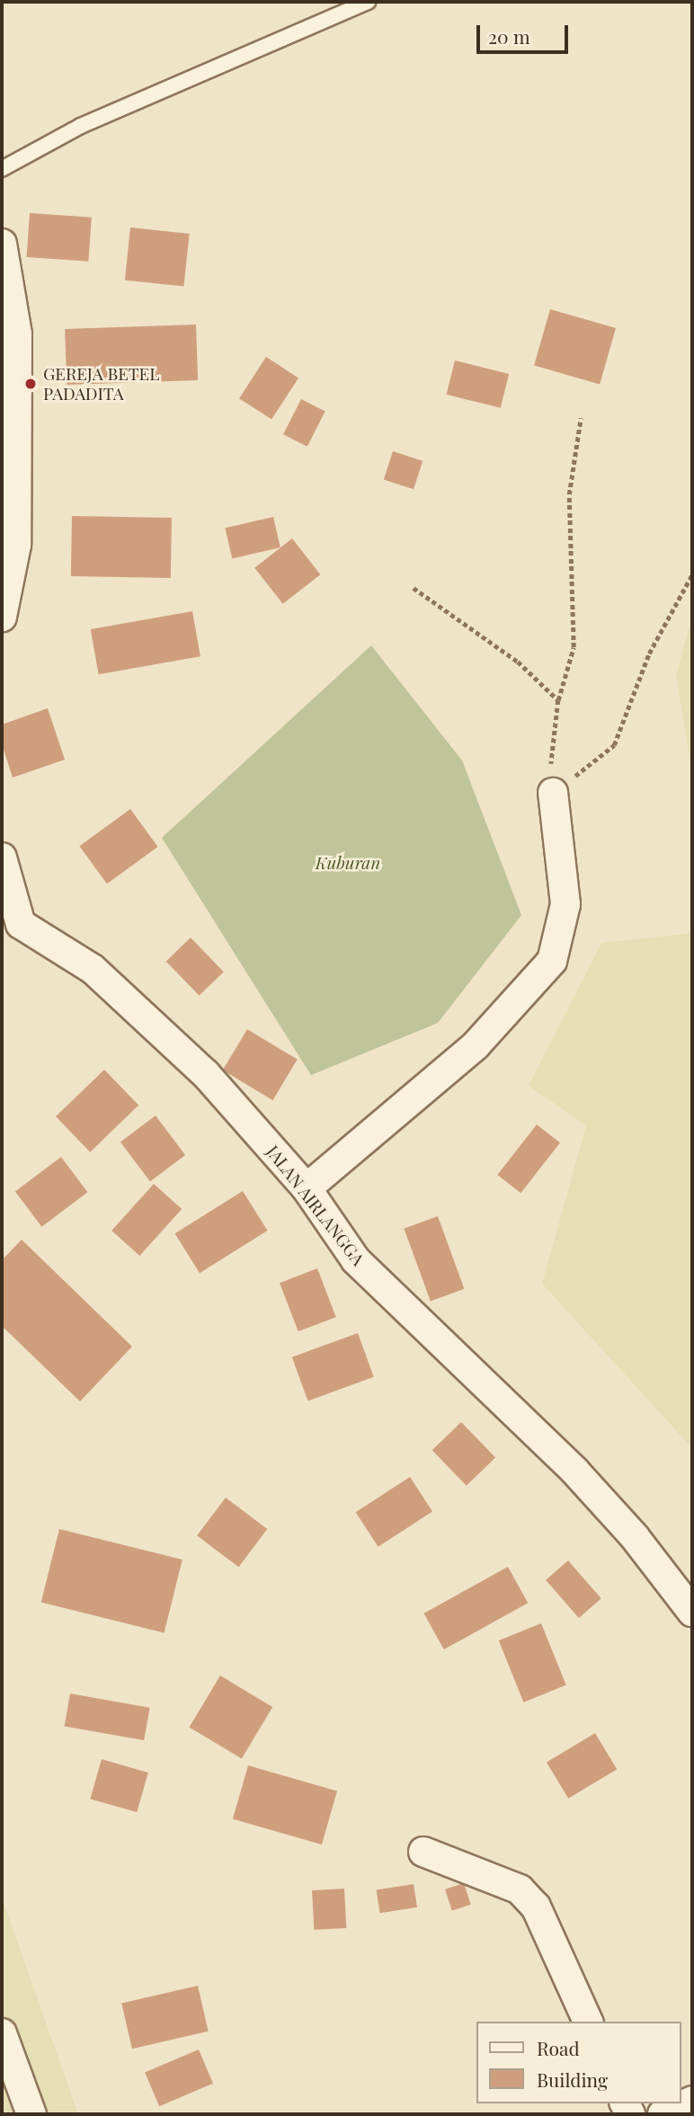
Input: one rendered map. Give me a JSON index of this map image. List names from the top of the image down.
{
  "streets": {
    "street": ["JALAN AIRLANGGA"]
  },
  "parks": ["Kuburan"],
  "places": ["GEREJA BETEL PADADITA"],
  "legend": ["Road", "Building"],
  "scale_bar": "20 m"
}
